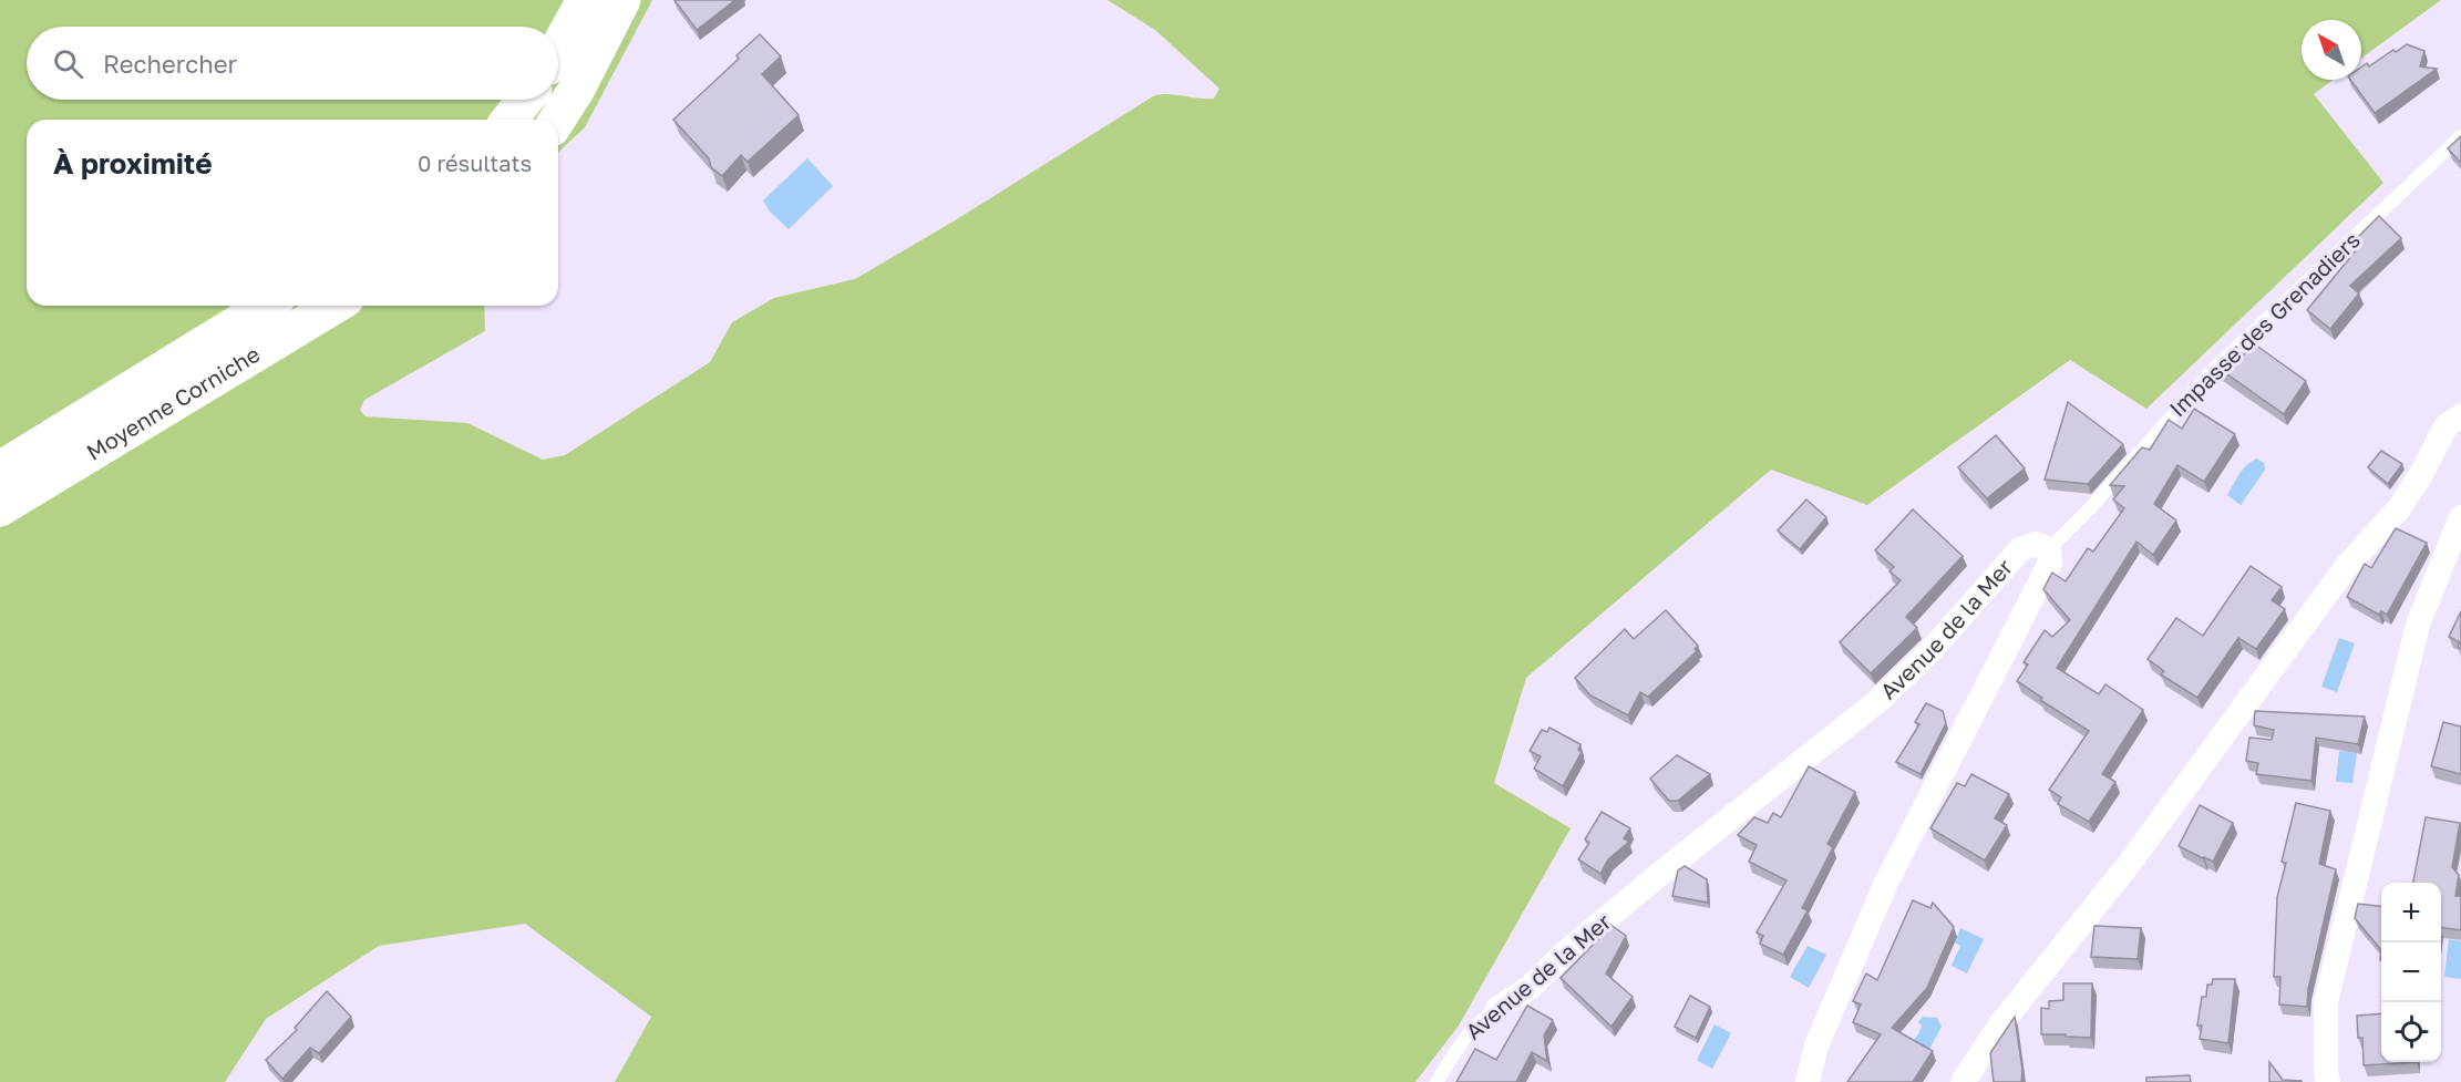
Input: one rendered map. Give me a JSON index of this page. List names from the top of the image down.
{
  "streets": {
    "main road": ["Moyenne Corniche"],
    "street": ["Avenue de la Mer"],
    "lane": ["Impasse des Grenadiers"]
  },
  "crossings": [
    ["Impasse des Grenadiers", "Avenue de la Mer"]
  ],
  "north": "top left",
  "page": {
    "search": "Rechercher",
    "heading": ["À proximité", "0 résultats"],
    "map_buttons": ["+", "−"]
  }
}
